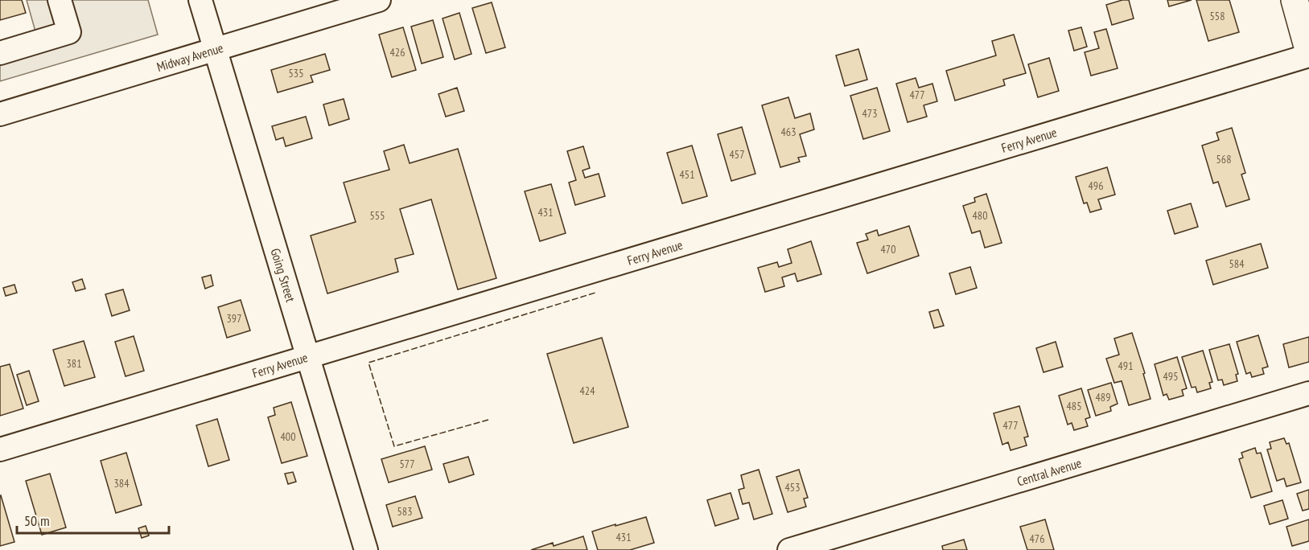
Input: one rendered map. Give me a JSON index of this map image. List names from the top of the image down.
{
  "streets": {
    "street": [
      "Midway Avenue",
      "Ferry Avenue",
      "Going Street",
      "Central Avenue"
    ]
  },
  "crossings": [
    ["Midway Avenue", "Going Street"],
    ["Ferry Avenue", "Going Street"]
  ],
  "house_numbers": [
    "558",
    "426",
    "535",
    "477",
    "473",
    "463",
    "457",
    "568",
    "451",
    "496",
    "431",
    "555",
    "480",
    "470",
    "584",
    "397",
    "381",
    "491",
    "495",
    "424",
    "489",
    "485",
    "477",
    "400",
    "577",
    "384",
    "453",
    "583",
    "431",
    "476"
  ],
  "scale_bar": "50 m"
}
